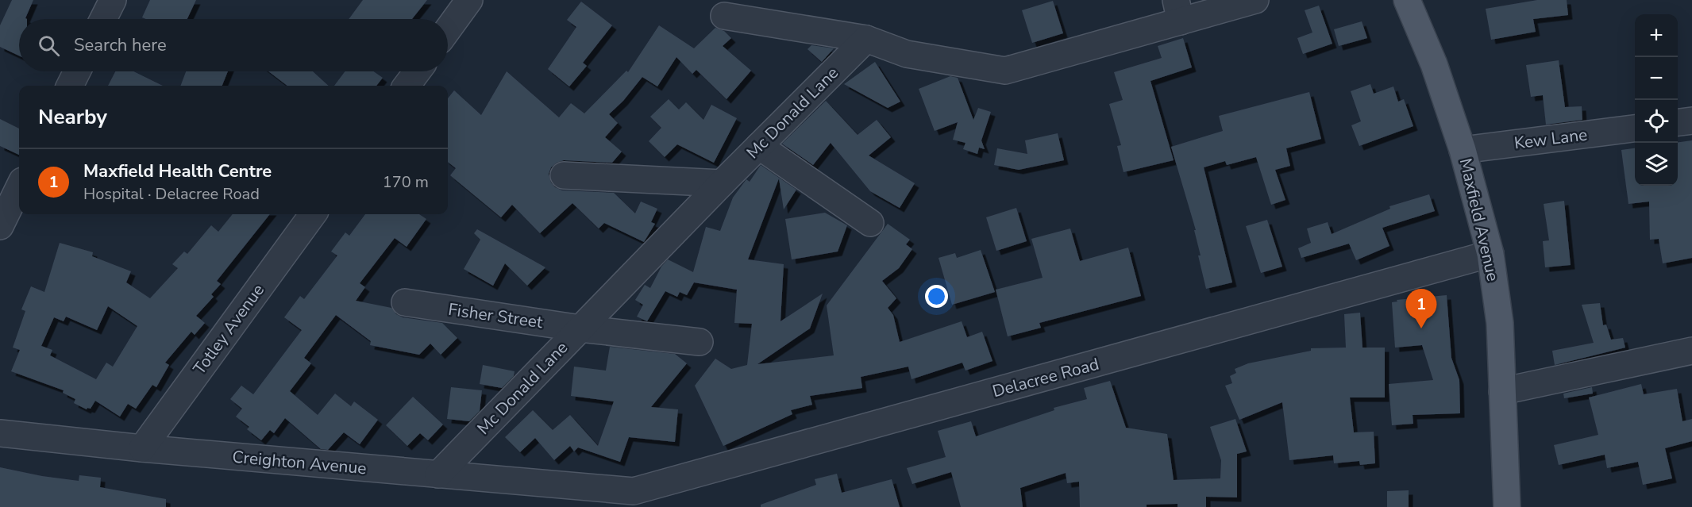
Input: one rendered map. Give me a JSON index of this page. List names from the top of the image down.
{
  "streets": {
    "main road": ["Maxfield Avenue"],
    "street": [
      "Mc Donald Lane",
      "Kew Lane",
      "Fisher Street",
      "Totley Avenue",
      "Delacree Road",
      "Creighton Avenue"
    ]
  },
  "crossings": [
    ["Mc Donald Lane", "Fisher Street"],
    ["Mc Donald Lane", "Creighton Avenue"],
    ["Kew Lane", "Maxfield Avenue"],
    ["Maxfield Avenue", "Delacree Road"],
    ["Totley Avenue", "Creighton Avenue"],
    ["Delacree Road", "Creighton Avenue"]
  ],
  "page": {
    "map_buttons": ["+", "−"],
    "search": "Search here",
    "heading": "Nearby",
    "list": [
      {
        "mark": "1",
        "name": "Maxfield Health Centre",
        "note": "Hospital · Delacree Road",
        "value": "170 m"
      }
    ],
    "pins": "1"
  }
}
